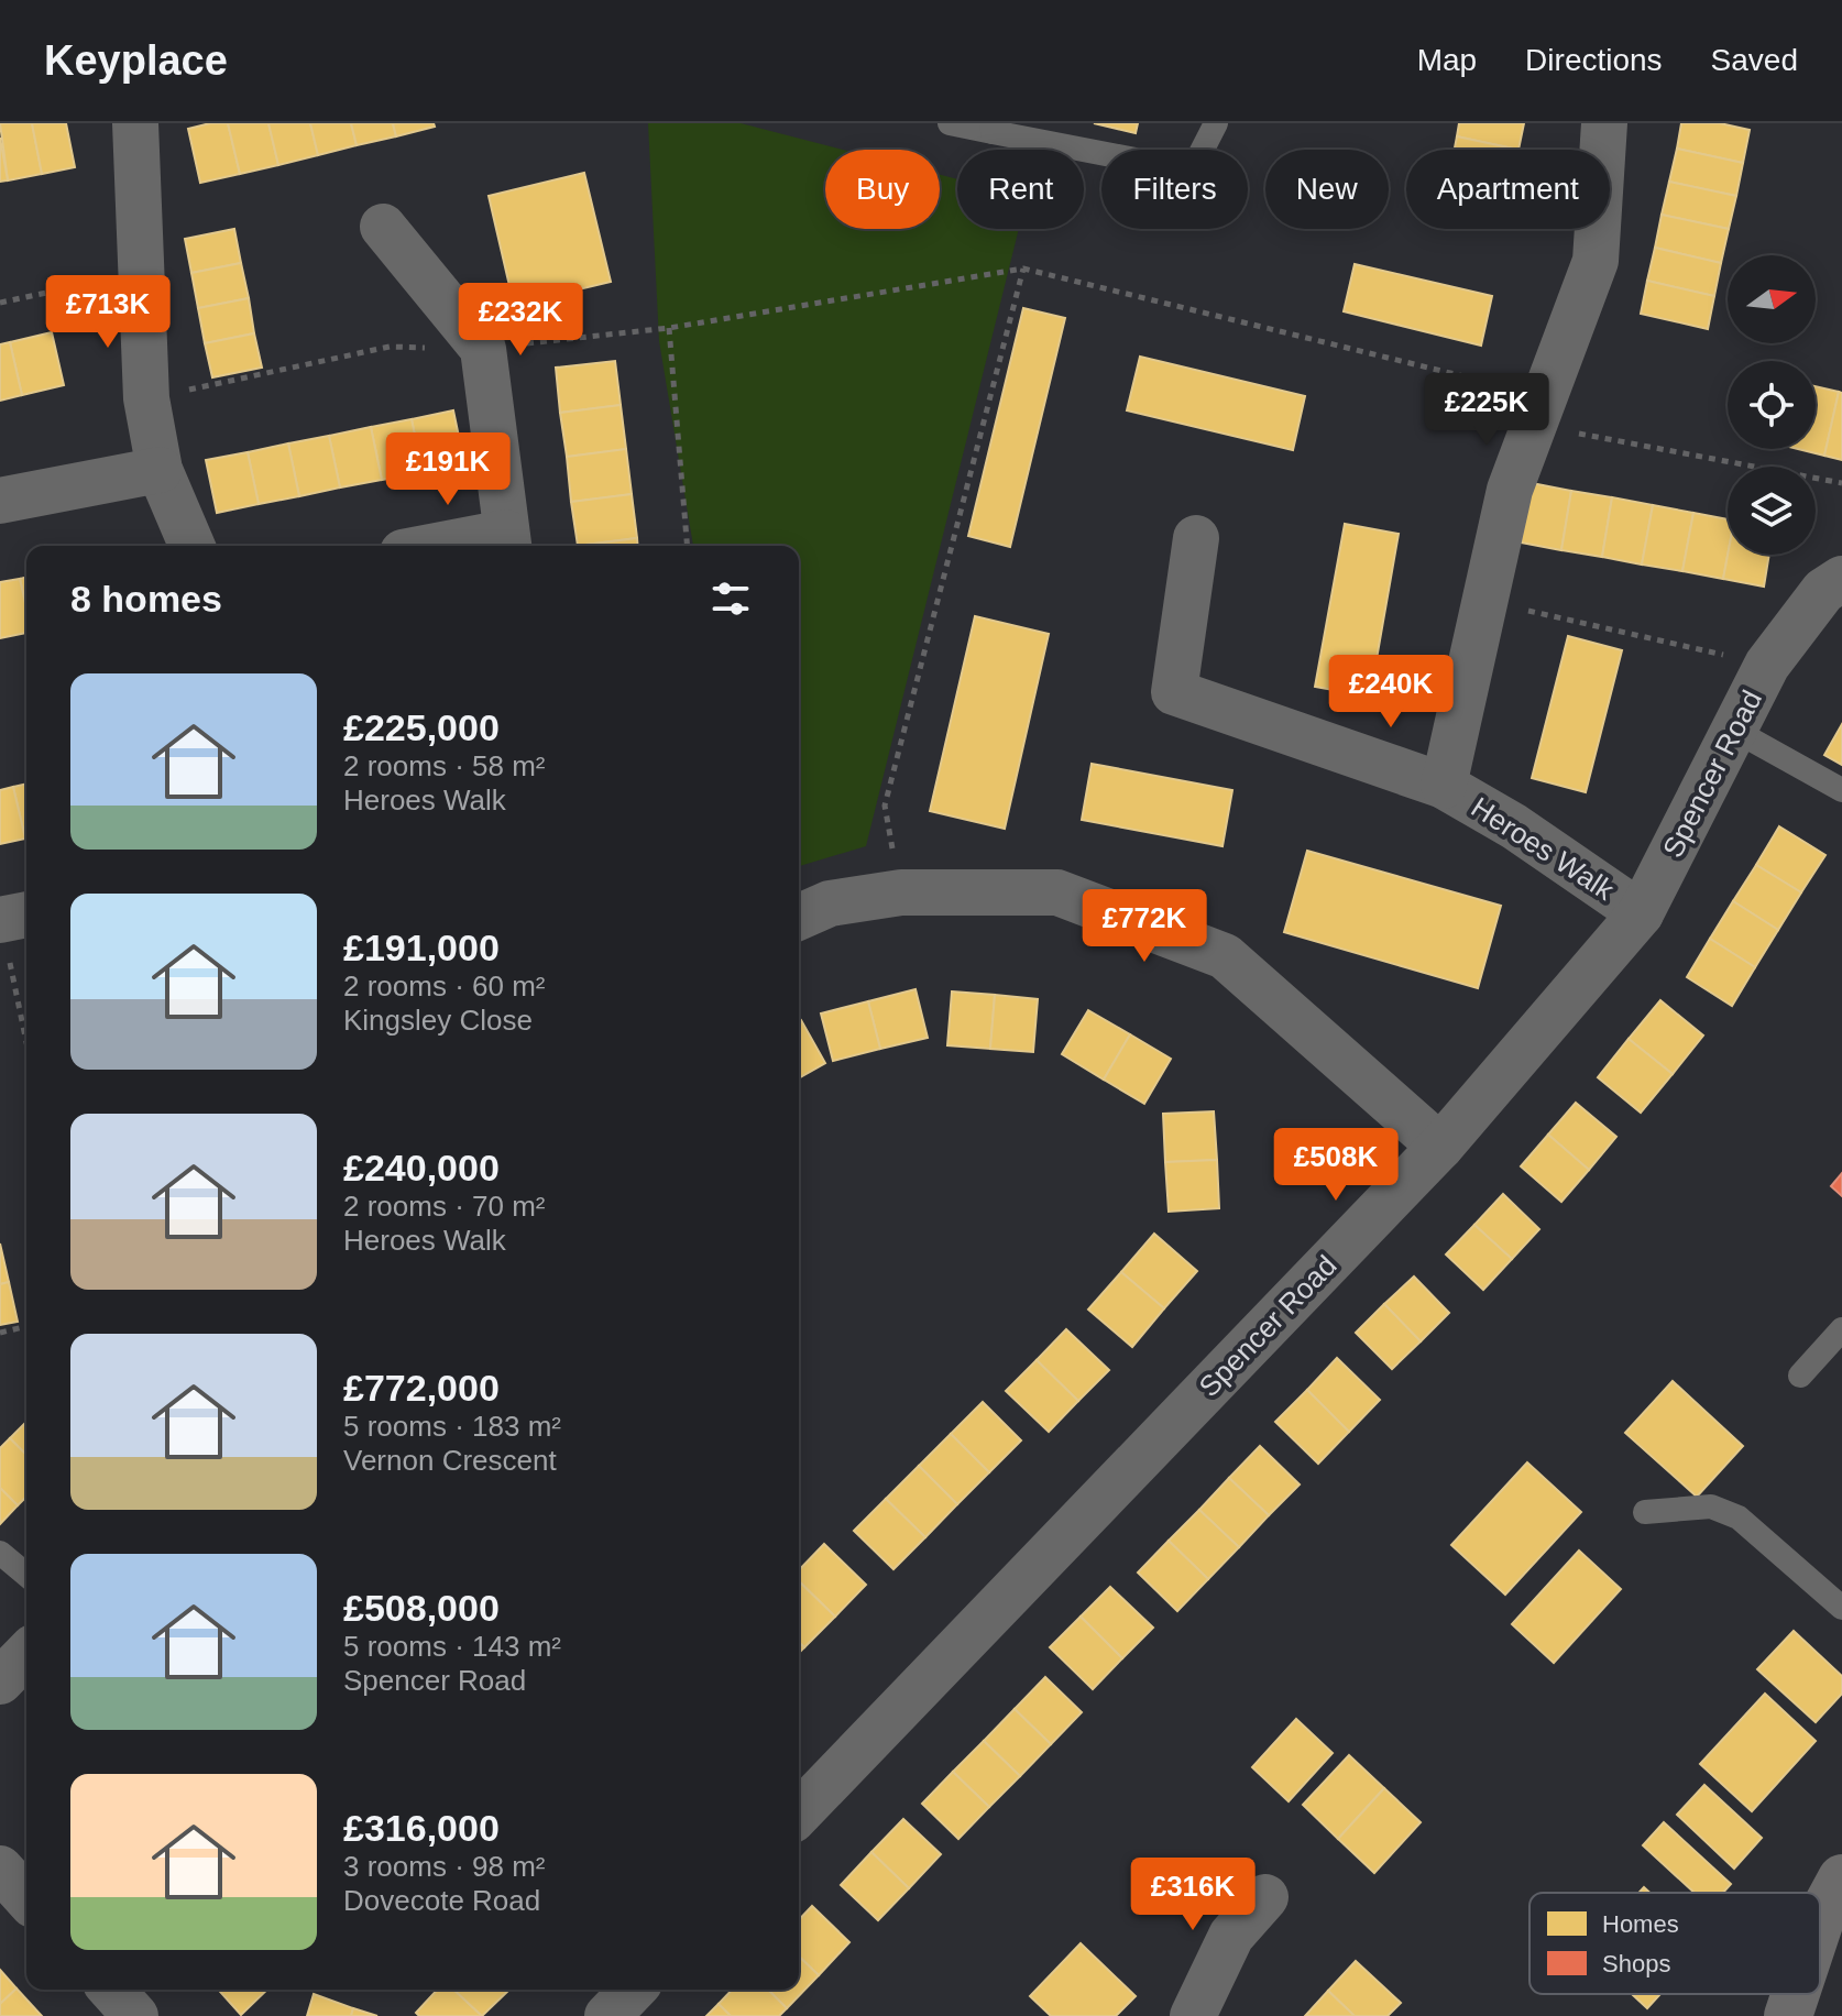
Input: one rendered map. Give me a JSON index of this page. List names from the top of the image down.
{
  "streets": {
    "street": ["Spencer Road", "Heroes Walk"]
  },
  "crossings": [
    ["Spencer Road", "Heroes Walk"]
  ],
  "legend": ["Homes", "Shops"],
  "north": "right",
  "page": {
    "header": "Keyplace",
    "nav": ["Map", "Directions", "Saved"],
    "chip": [
      "Buy",
      "Rent",
      "Filters",
      "New",
      "Apartment"
    ],
    "price": [
      "£713K",
      "£232K",
      "£225K",
      "£191K",
      "£240K",
      "£772K",
      "£508K",
      "£316K"
    ],
    "heading": "8 homes",
    "list": [
      {
        "name": "£225,000",
        "note": "2 rooms · 58 m² · Heroes Walk"
      },
      {
        "name": "£191,000",
        "note": "2 rooms · 60 m² · Kingsley Close"
      },
      {
        "name": "£240,000",
        "note": "2 rooms · 70 m² · Heroes Walk"
      },
      {
        "name": "£772,000",
        "note": "5 rooms · 183 m² · Vernon Crescent"
      },
      {
        "name": "£508,000",
        "note": "5 rooms · 143 m² · Spencer Road"
      },
      {
        "name": "£316,000",
        "note": "3 rooms · 98 m² · Dovecote Road"
      }
    ]
  }
}
